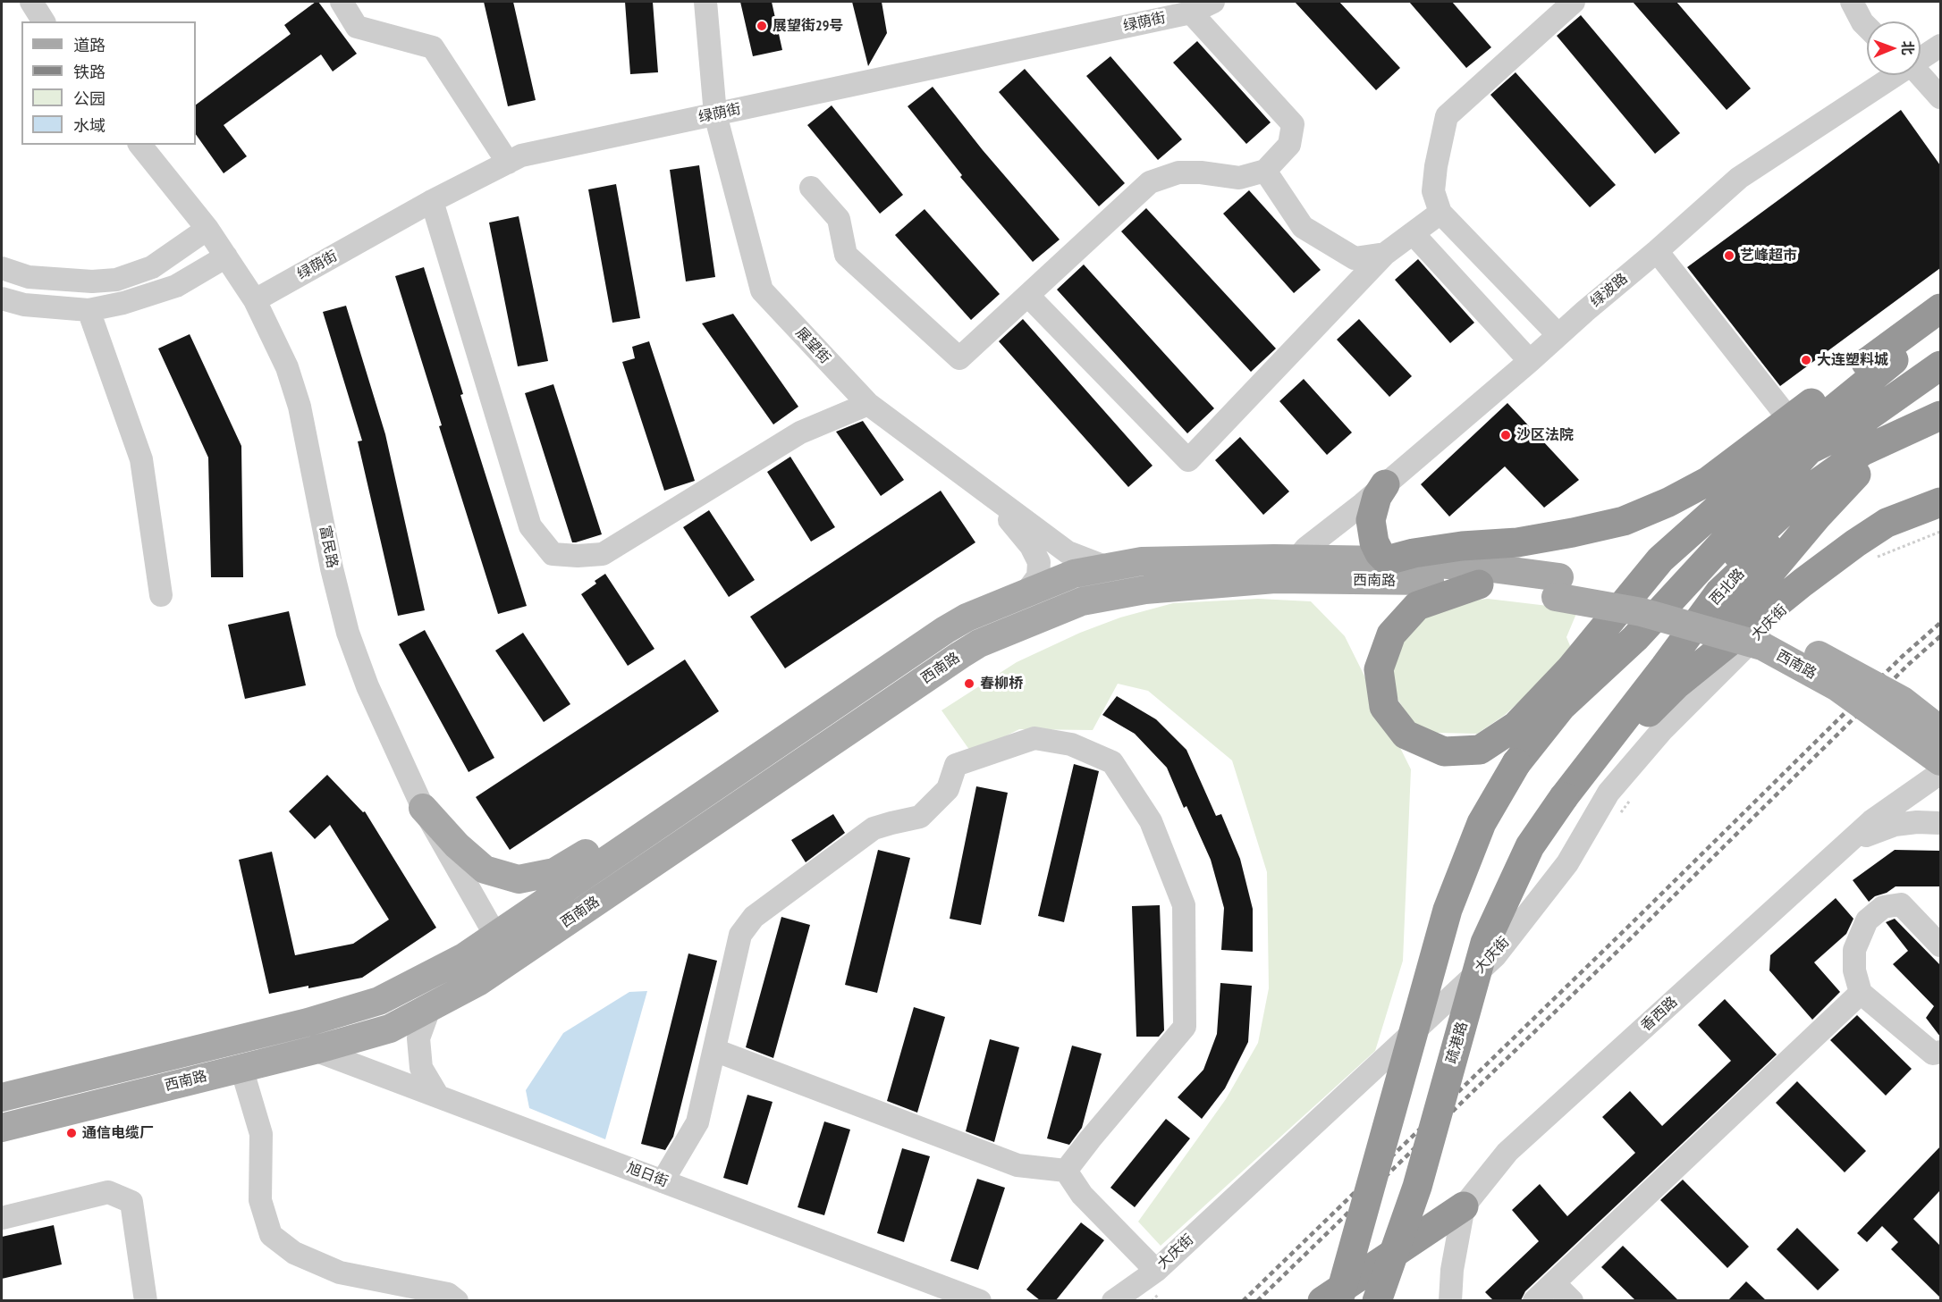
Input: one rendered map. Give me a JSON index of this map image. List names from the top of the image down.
{
  "streets": {
    "highway": ["西北路", "疏港路"],
    "main road": ["西南路"],
    "street": [
      "绿荫街",
      "绿波路",
      "展望街",
      "富民路",
      "大庆街",
      "香西路",
      "旭日街"
    ]
  },
  "crossings": [
    ["绿荫街", "展望街"],
    ["绿荫街", "富民路"],
    ["绿波路", "西南路"],
    ["展望街", "西南路"],
    ["富民路", "西南路"],
    ["西南路", "旭日街"],
    ["西北路", "疏港路"]
  ],
  "places": [
    "展望街29号",
    "艺峰超市",
    "大连塑料城",
    "沙区法院",
    "春柳桥",
    "通信电缆厂"
  ],
  "legend": [
    "道路",
    "铁路",
    "公园",
    "水域"
  ],
  "north": "right"
}
